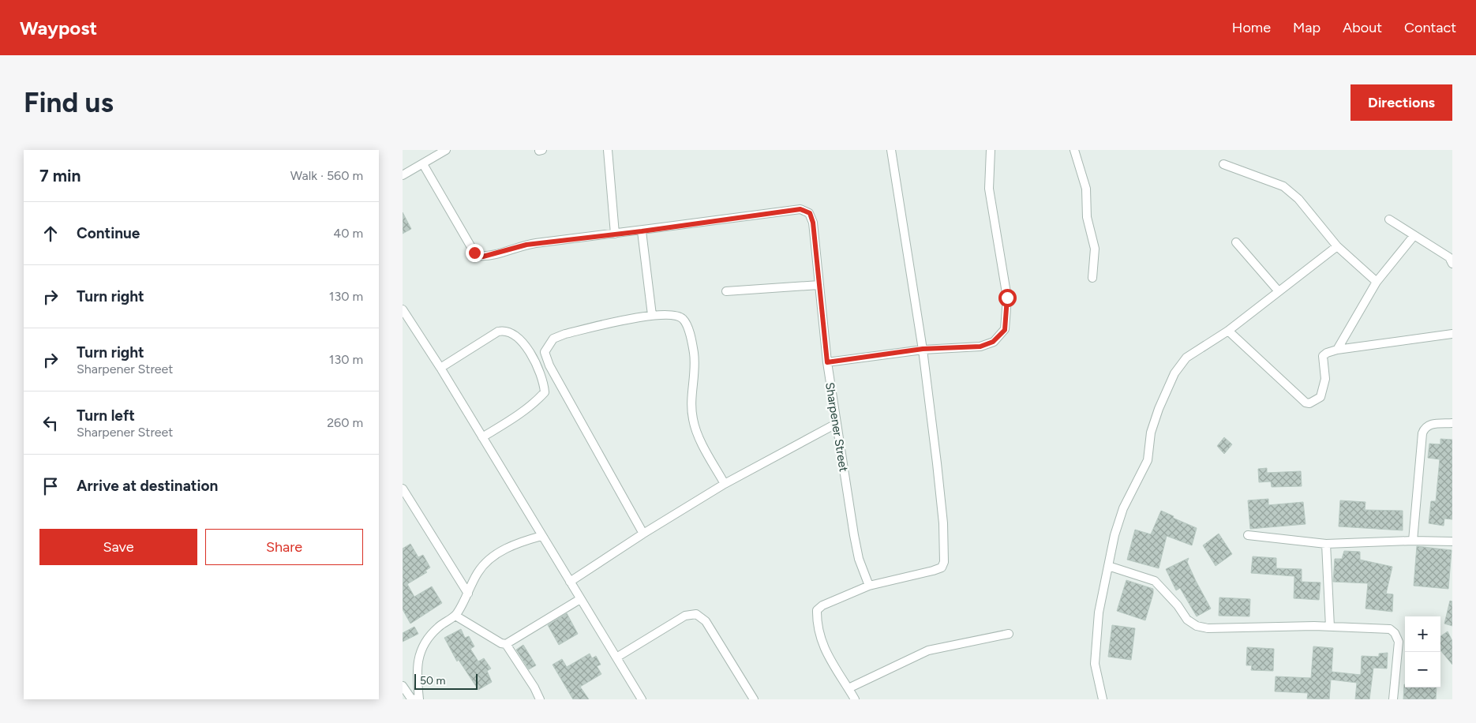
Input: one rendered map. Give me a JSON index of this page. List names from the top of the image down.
{
  "streets": {
    "street": ["Sharpener Street"]
  },
  "scale_bar": "50 m",
  "page": {
    "header": "Waypost",
    "nav": [
      "Home",
      "Map",
      "About",
      "Contact"
    ],
    "buttons": [
      "Directions",
      ["Save", "Share"]
    ],
    "title": "Find us",
    "heading": ["7 min", "Walk · 560 m"],
    "list": [
      ["Continue", "40 m"],
      ["Turn right", "130 m"],
      ["Turn right", "Sharpener Street", "130 m"],
      ["Turn left", "Sharpener Street", "260 m"],
      "Arrive at destination"
    ],
    "map_buttons": ["+", "−"],
    "scale": "50 m"
  }
}
